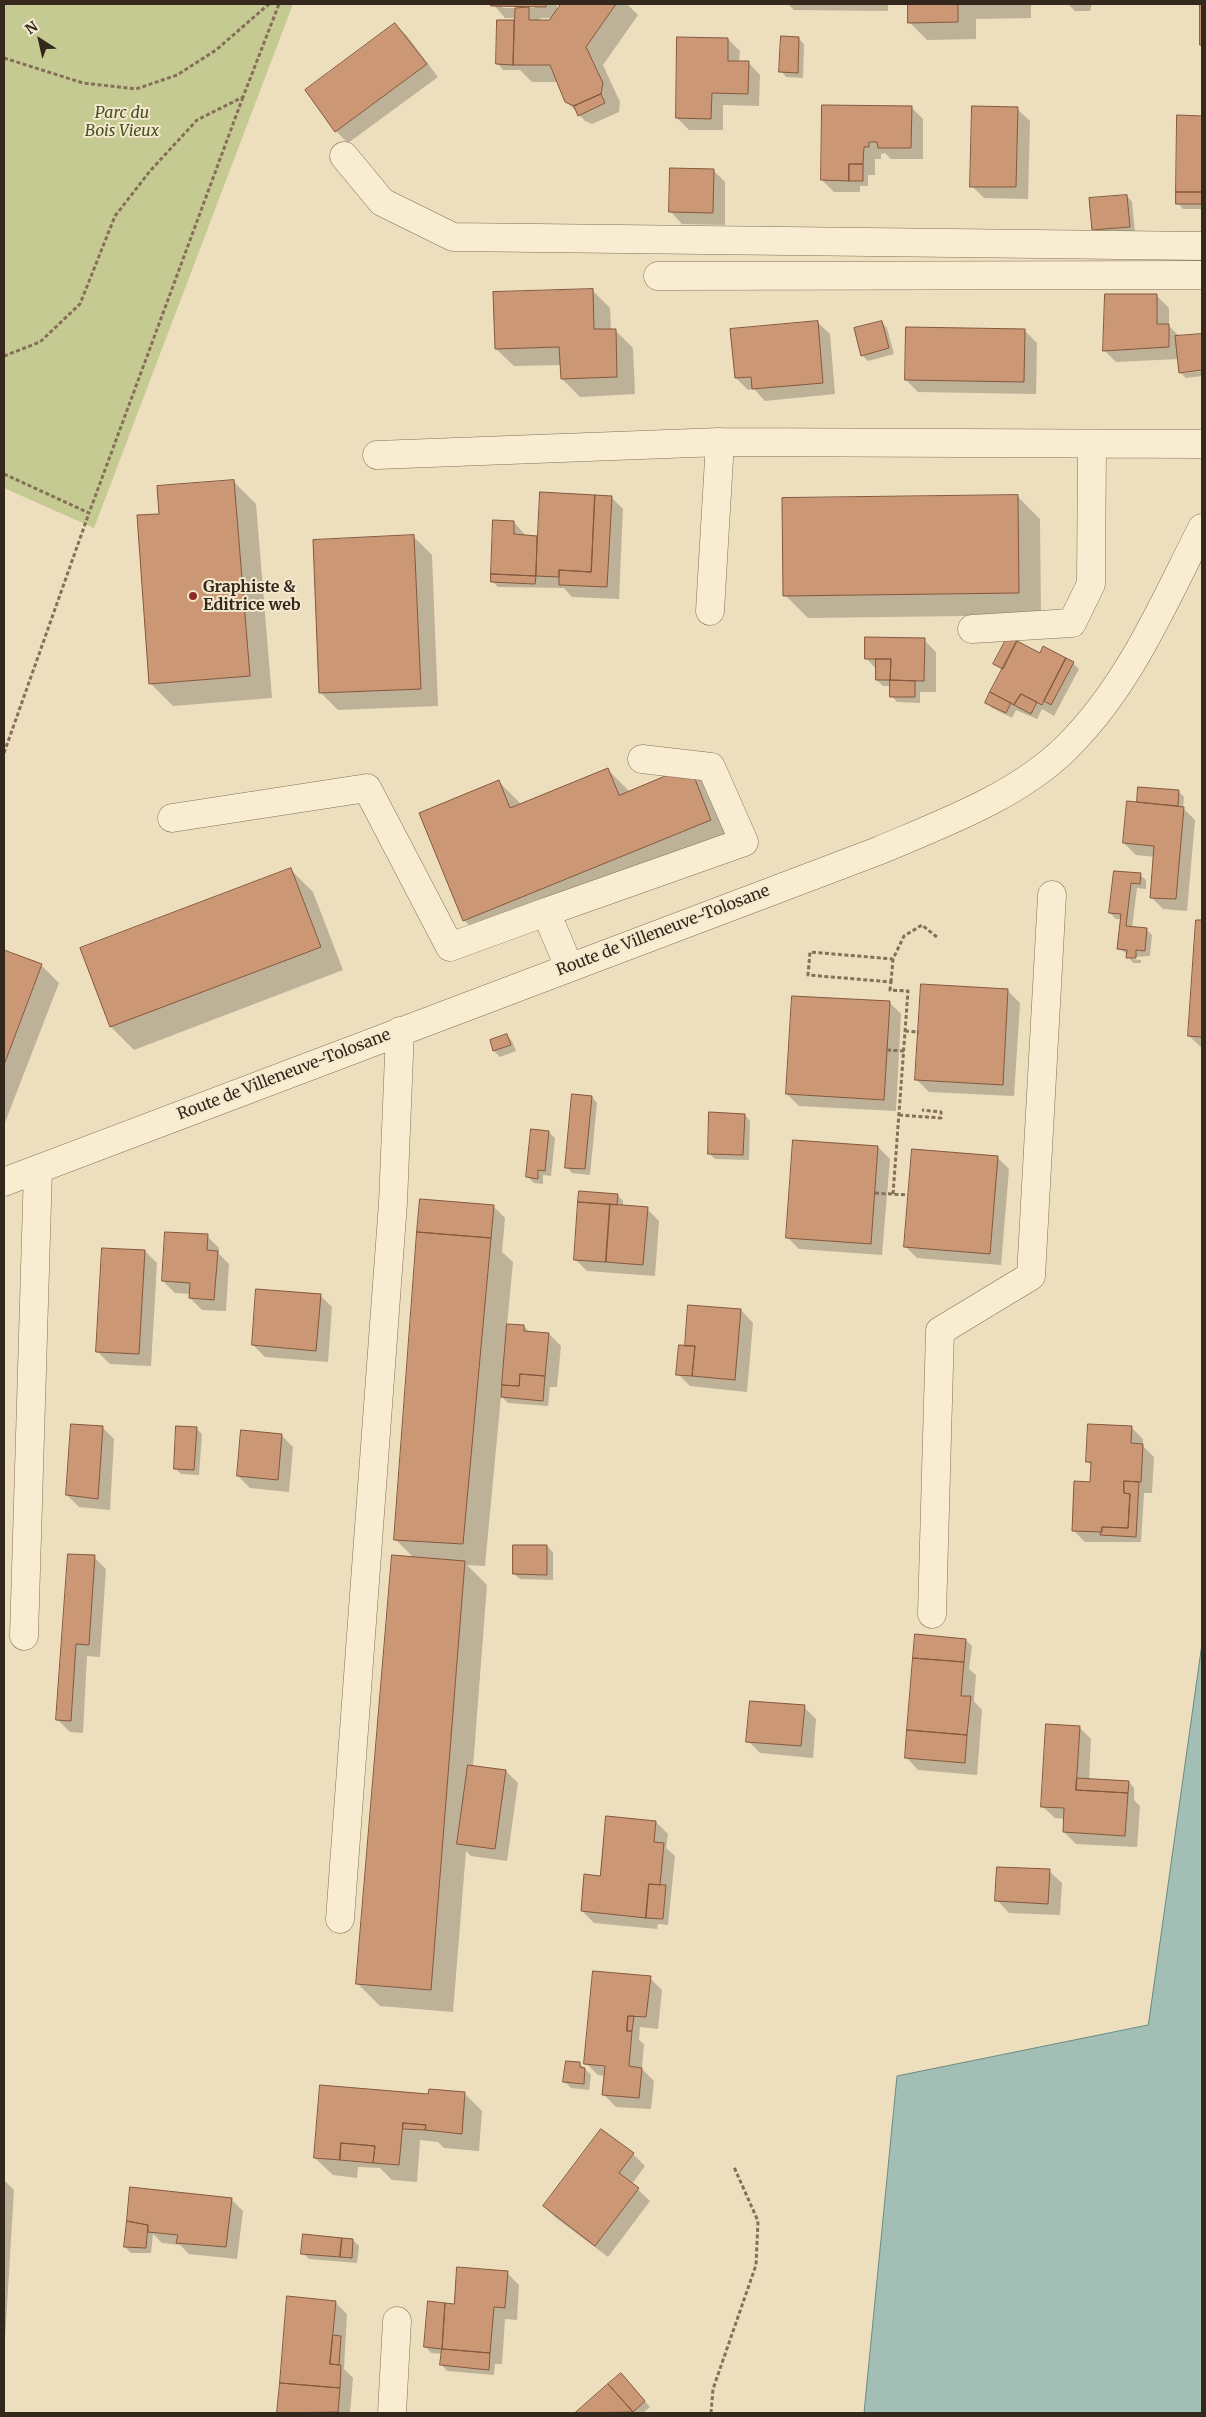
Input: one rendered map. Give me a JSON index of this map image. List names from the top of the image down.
{
  "streets": {
    "street": ["Route de Villeneuve-Tolosane"]
  },
  "parks": ["Parc du Bois Vieux"],
  "places": ["Graphiste & Editrice web"],
  "north": "top left"
}
